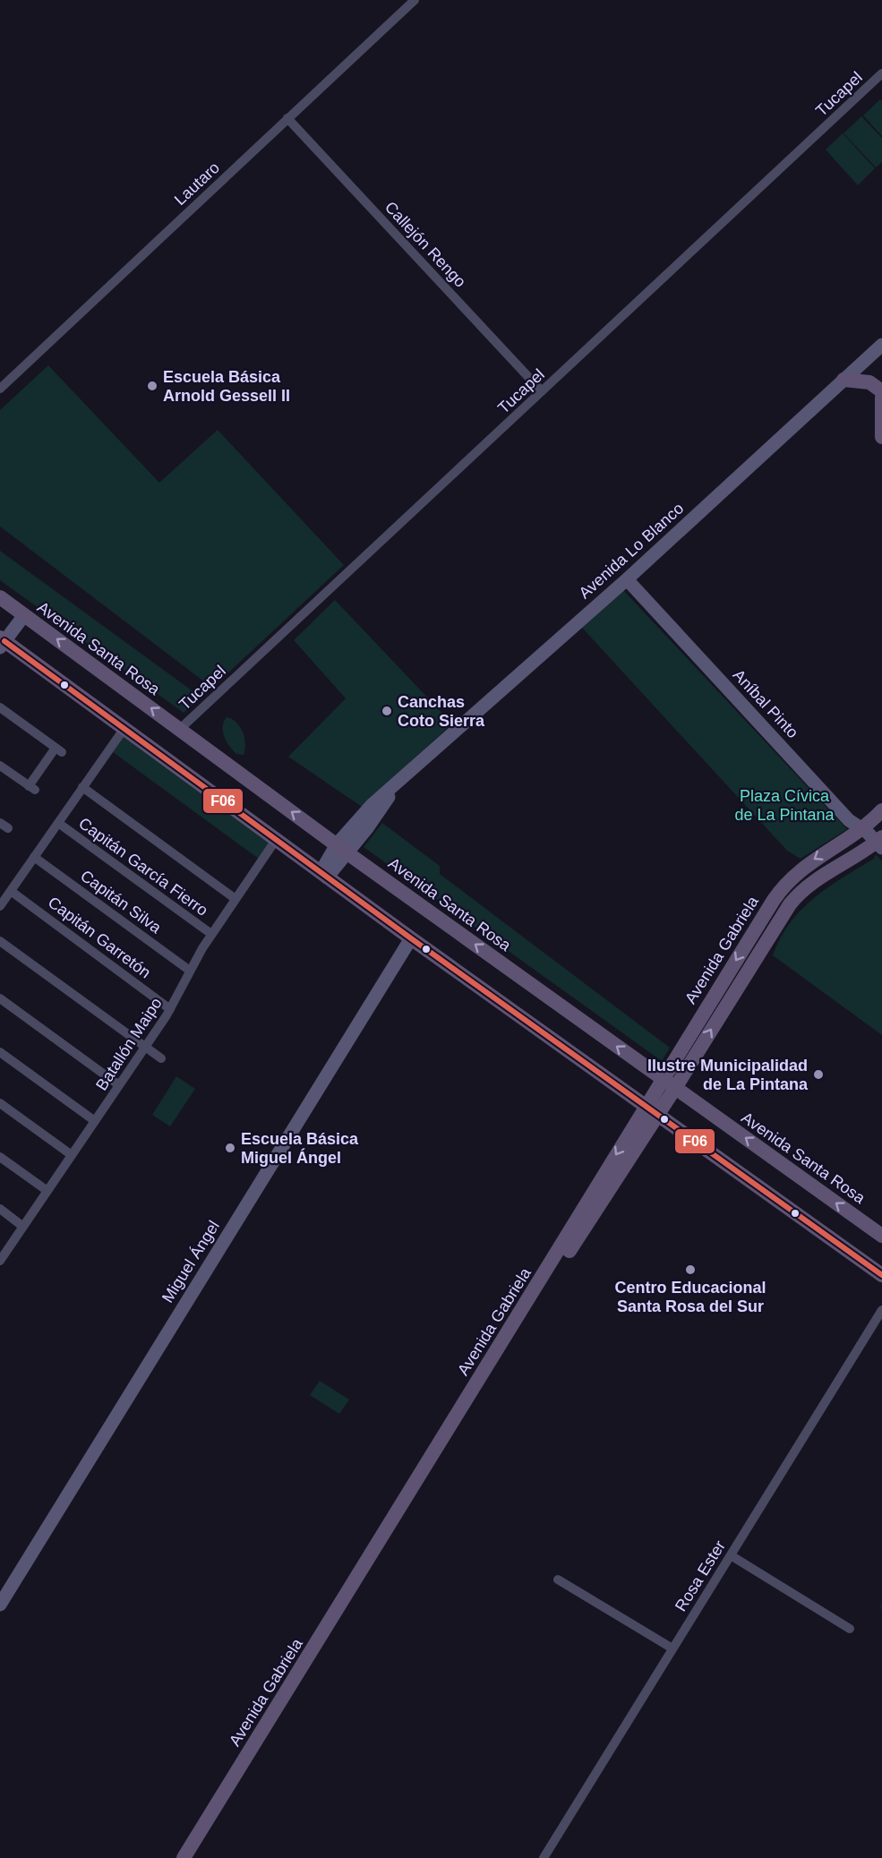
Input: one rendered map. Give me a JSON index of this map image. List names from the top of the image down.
{
  "streets": {
    "main road": ["Avenida Santa Rosa", "Avenida Gabriela"],
    "street": [
      "Tucapel",
      "Lautaro",
      "Callejón Rengo",
      "Avenida Lo Blanco",
      "Aníbal Pinto",
      "Capitán García Fierro",
      "Capitán Silva",
      "Capitán Garretón",
      "Batallón Maipo",
      "Miguel Ángel",
      "Rosa Ester"
    ]
  },
  "crossings": [
    ["Tucapel", "Callejón Rengo"],
    ["Tucapel", "Avenida Santa Rosa"],
    ["Lautaro", "Callejón Rengo"],
    ["Avenida Lo Blanco", "Avenida Santa Rosa"],
    ["Avenida Lo Blanco", "Aníbal Pinto"],
    ["Avenida Santa Rosa", "Avenida Gabriela"],
    ["Aníbal Pinto", "Avenida Gabriela"],
    ["Capitán García Fierro", "Batallón Maipo"],
    ["Capitán Silva", "Batallón Maipo"],
    ["Capitán Garretón", "Batallón Maipo"]
  ],
  "parks": ["Plaza Cívica de La Pintana"],
  "places": [
    "Escuela Básica Arnold Gessell II",
    "Canchas Coto Sierra",
    "Ilustre Municipalidad de La Pintana",
    "Escuela Básica Miguel Ángel",
    "Centro Educacional Santa Rosa del Sur"
  ],
  "lines": ["transit line F06"]
}
